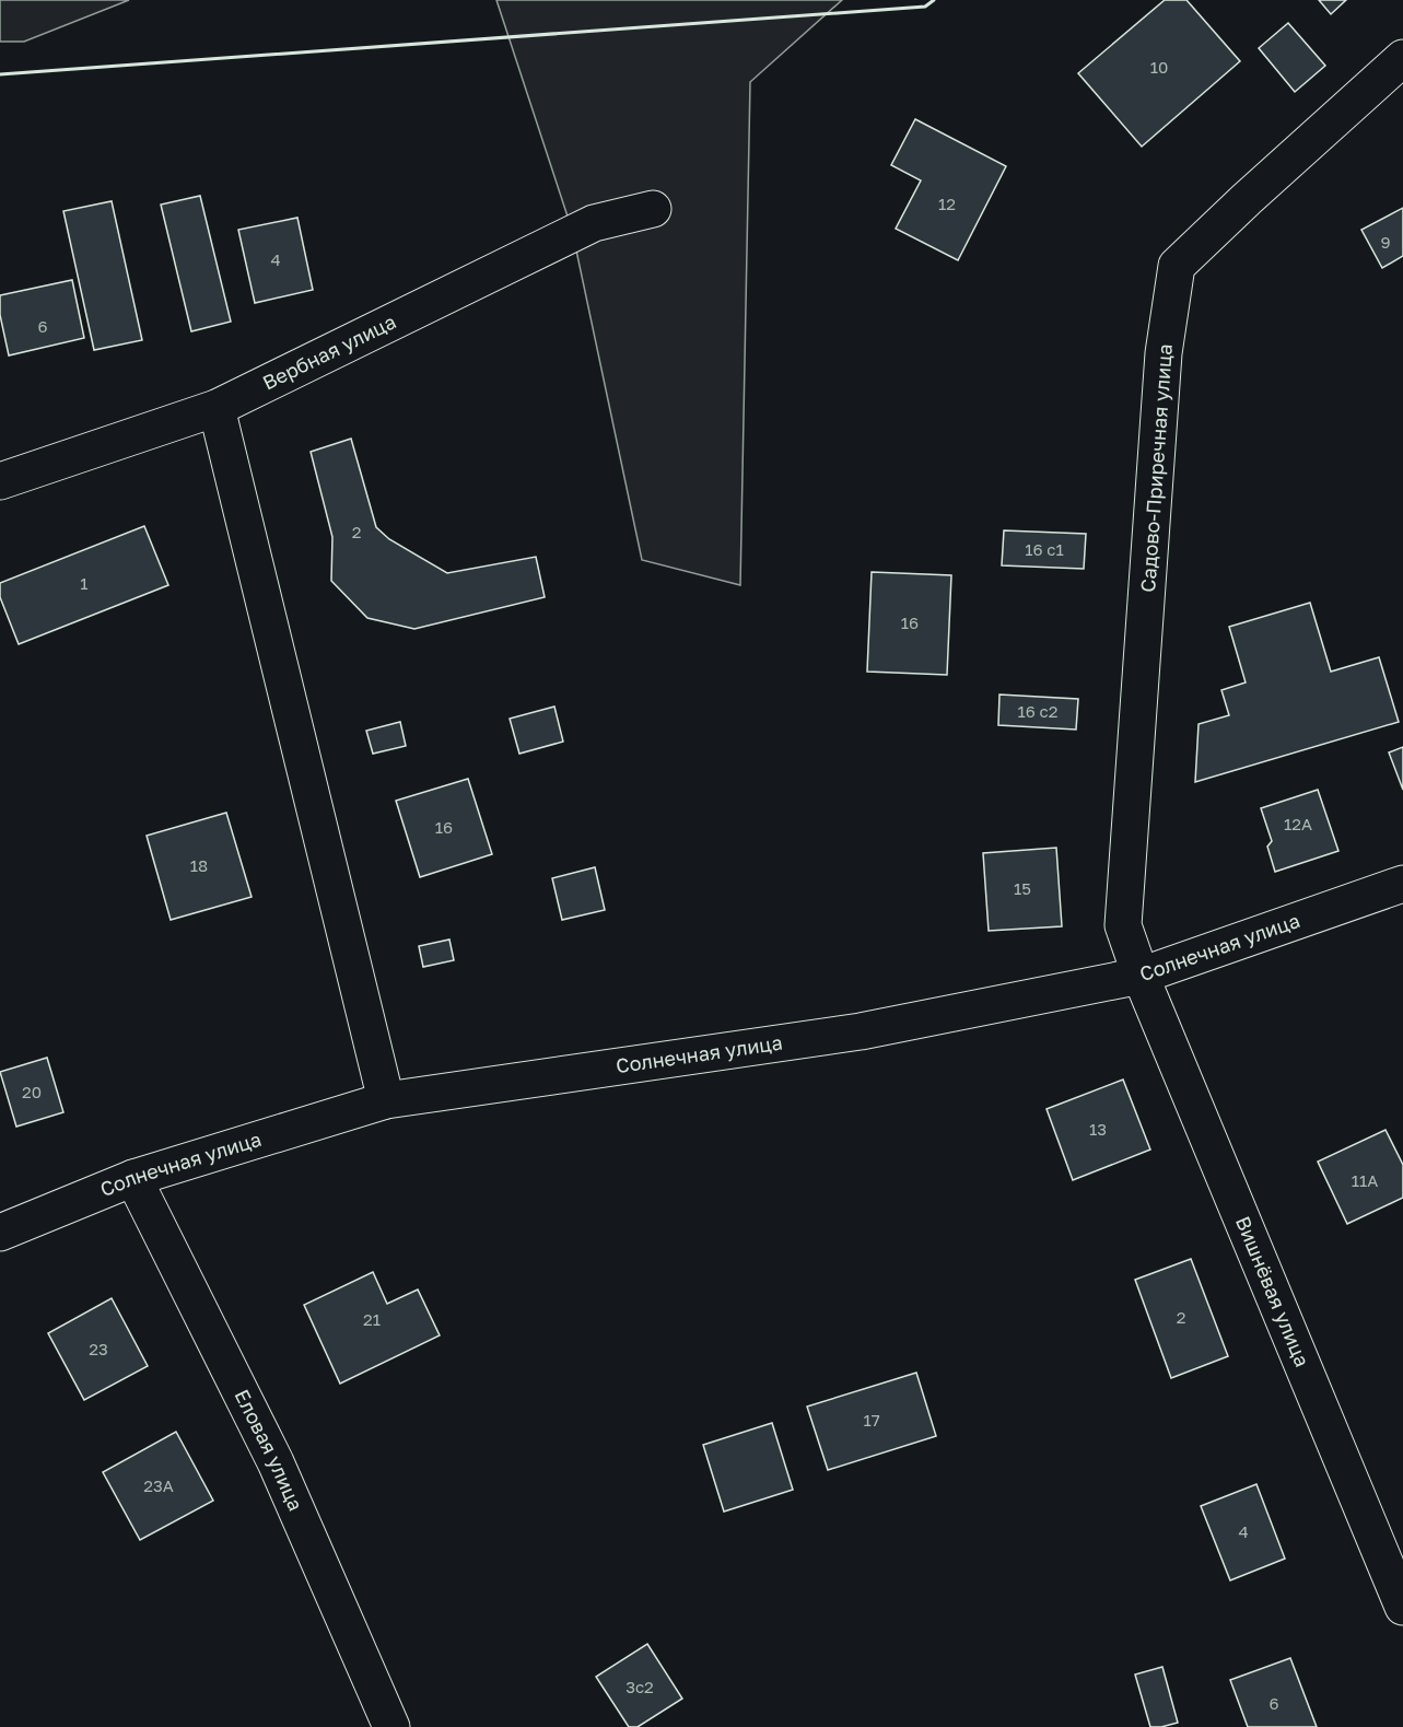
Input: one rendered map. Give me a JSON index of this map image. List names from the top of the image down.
{
  "streets": {
    "lane": [
      "Вербная улица",
      "Садово-Приречная улица",
      "Солнечная улица",
      "Вишнёвая улица",
      "Еловая улица"
    ]
  },
  "crossings": [
    ["Садово-Приречная улица", "Солнечная улица"],
    ["Садово-Приречная улица", "Вишнёвая улица"],
    ["Солнечная улица", "Вишнёвая улица"],
    ["Солнечная улица", "Еловая улица"]
  ],
  "house_numbers": [
    "10",
    "12",
    "9",
    "4",
    "6",
    "2",
    "16 с1",
    "1",
    "16",
    "16 с2",
    "12А",
    "16",
    "18",
    "15",
    "20",
    "13",
    "11А",
    "2",
    "21",
    "23",
    "17",
    "23А",
    "4",
    "3с2",
    "6"
  ]
}
